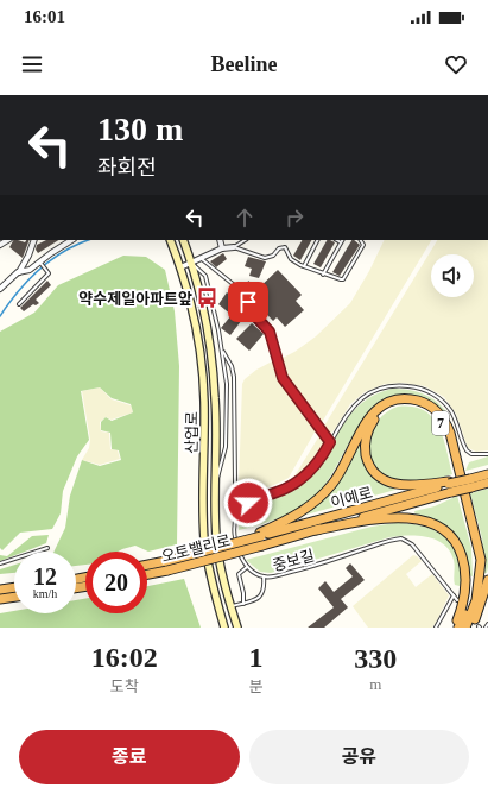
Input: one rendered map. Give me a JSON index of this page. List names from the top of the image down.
{
  "streets": {
    "highway": ["7", "이예로", "오토밸리로"],
    "main road": ["산업로"],
    "lane": ["중보길"]
  },
  "crossings": [
    ["7", "이예로"],
    ["이예로", "오토밸리로"]
  ],
  "places": {
    "bus stop": ["약수제일아파트앞"]
  },
  "page": {
    "status": "16:01",
    "header": "Beeline",
    "turn": ["130 m", "좌회전"],
    "speed": "12 km/h",
    "limit": "20",
    "eta": [
      "16:02",
      "도착",
      "1",
      "분",
      "330",
      "m"
    ],
    "buttons": ["종료", "공유"]
  }
}
